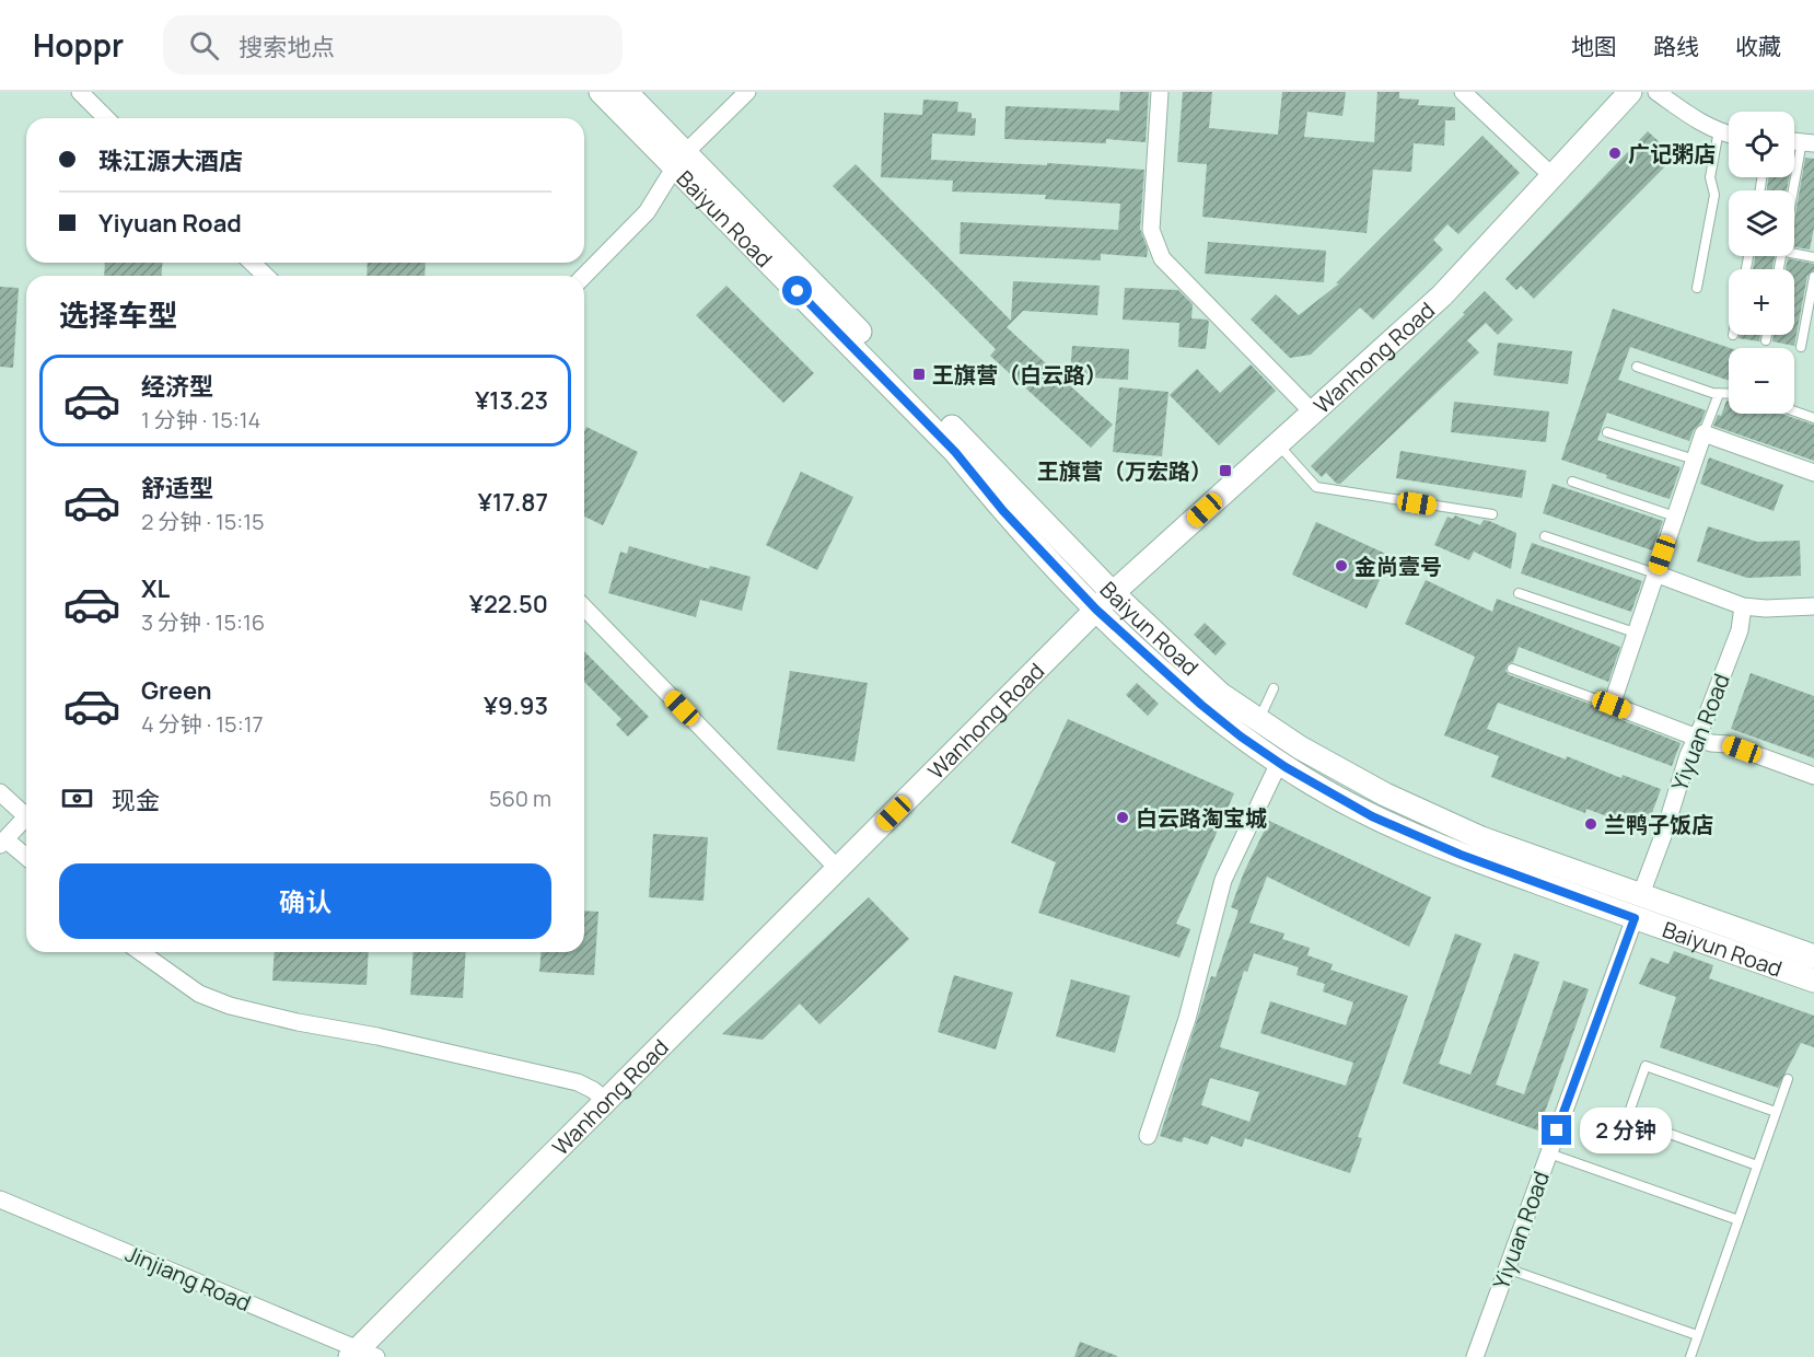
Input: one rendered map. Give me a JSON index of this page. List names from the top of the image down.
{
  "streets": {
    "main road": ["Baiyun Road", "Wanhong Road"],
    "street": ["Yiyuan Road", "Jinjiang Road"]
  },
  "crossings": [
    ["Baiyun Road", "Wanhong Road"],
    ["Baiyun Road", "Yiyuan Road"],
    ["Wanhong Road", "Jinjiang Road"]
  ],
  "places": {
    "other": [
      "广记粥店",
      "金尚壹号",
      "白云路淘宝城",
      "兰鸭子饭店"
    ],
    "transit": ["王旗营（白云路）", "王旗营（万宏路）"]
  },
  "page": {
    "header": "Hoppr",
    "search": "搜索地点",
    "nav": ["地图", "路线", "收藏"],
    "map_buttons": ["+", "−"],
    "banner": ["珠江源大酒店", "Yiyuan Road"],
    "heading": "选择车型",
    "list": [
      {
        "name": "经济型",
        "note": "1 分钟 · 15:14",
        "value": "¥13.23"
      },
      {
        "name": "舒适型",
        "note": "2 分钟 · 15:15",
        "value": "¥17.87"
      },
      {
        "name": "XL",
        "note": "3 分钟 · 15:16",
        "value": "¥22.50"
      },
      {
        "name": "Green",
        "note": "4 分钟 · 15:17",
        "value": "¥9.93"
      }
    ],
    "pay": ["现金", "560 m"],
    "buttons": "确认",
    "bubble": "2 分钟"
  }
}
